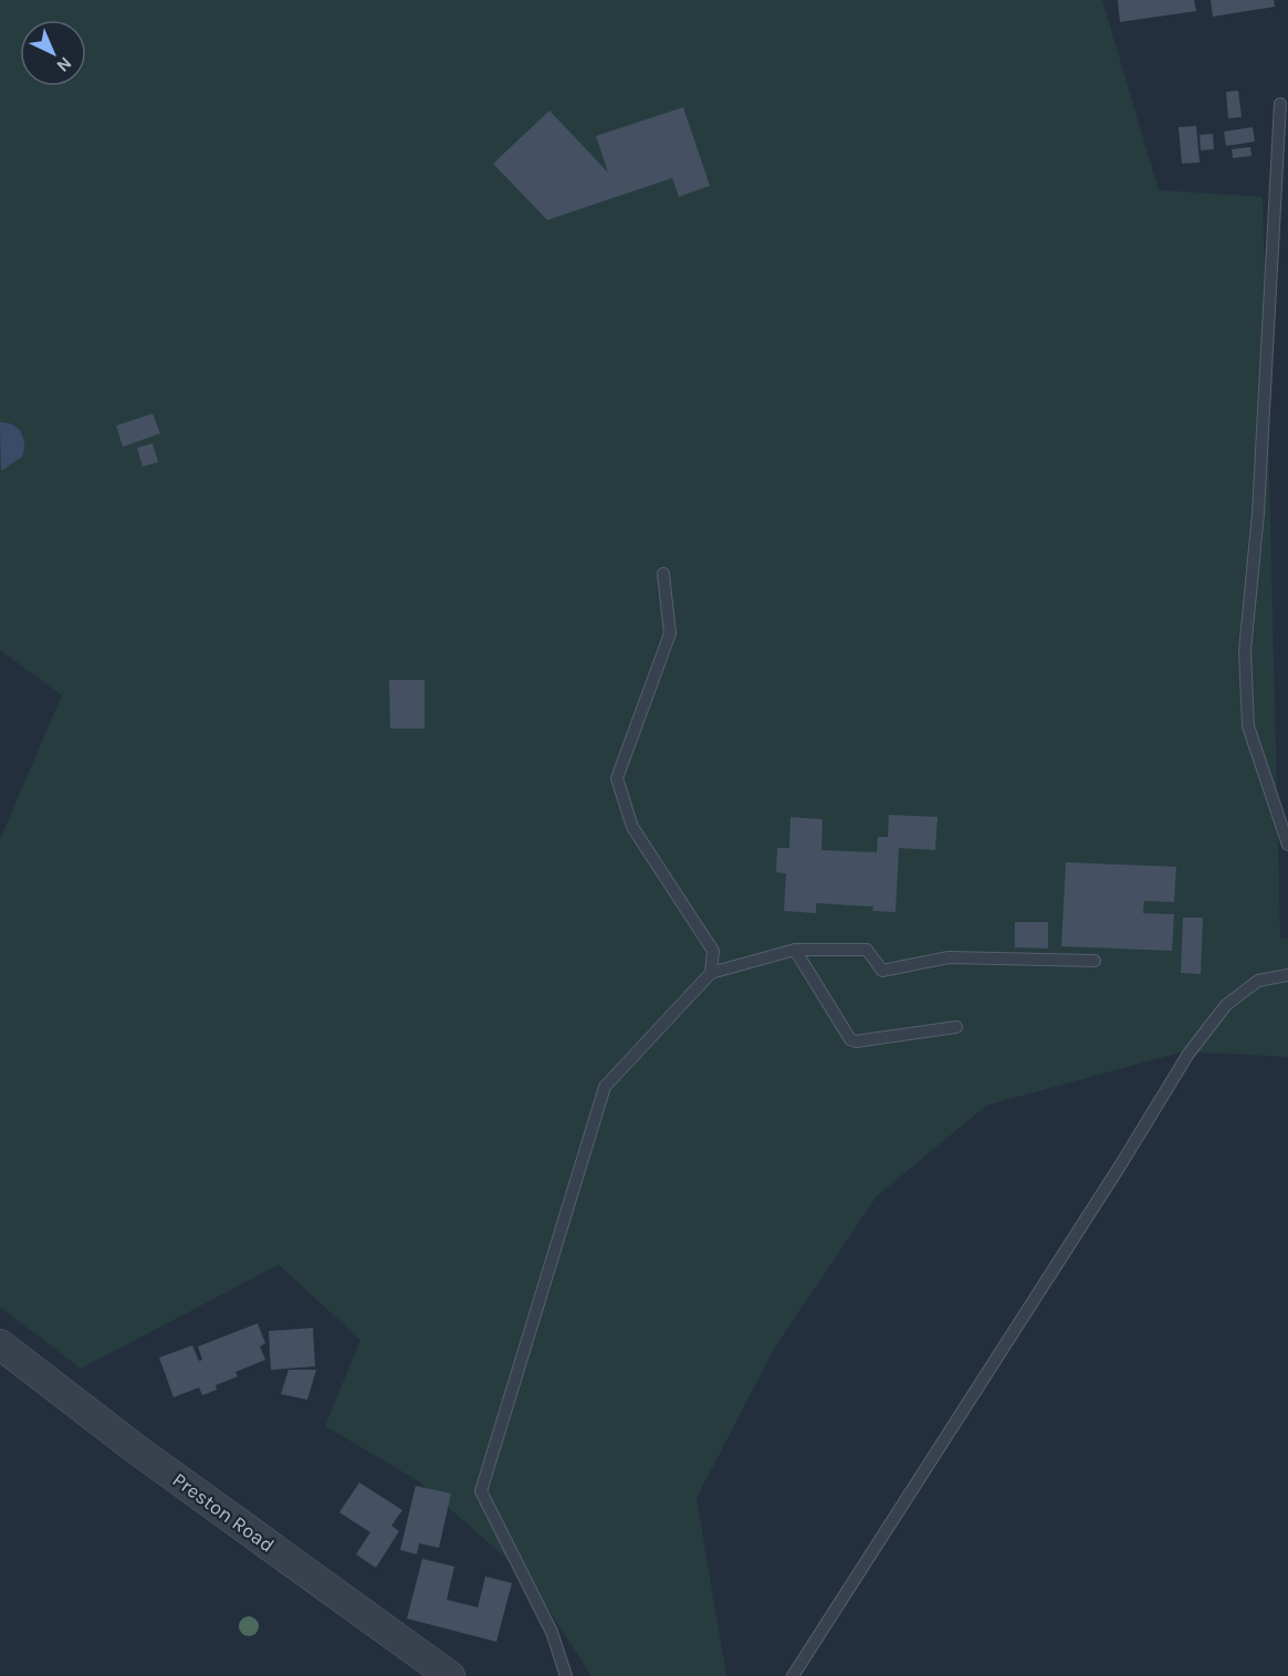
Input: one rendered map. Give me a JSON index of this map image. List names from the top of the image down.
{
  "streets": {
    "street": ["Preston Road"]
  },
  "north": "bottom right"
}
